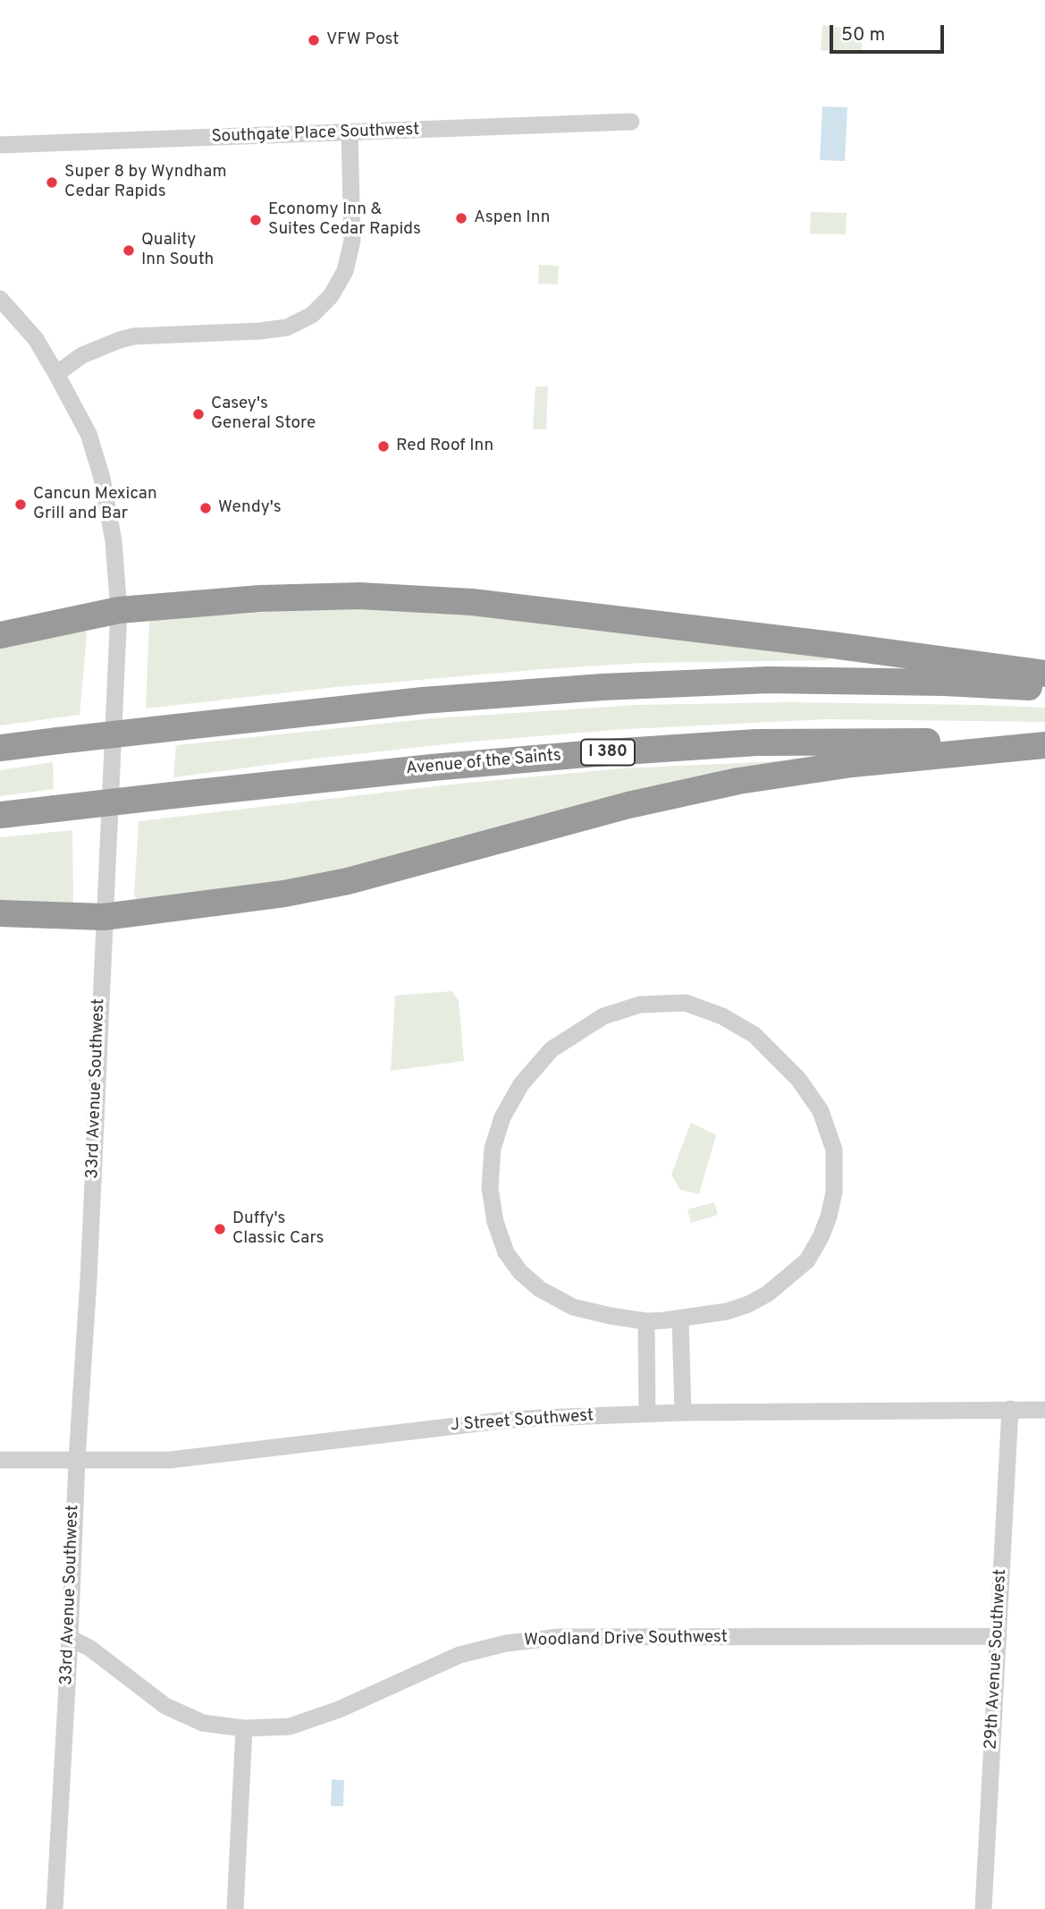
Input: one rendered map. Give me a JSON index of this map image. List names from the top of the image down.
{
  "streets": {
    "highway": ["I 380", "Avenue of the Saints"],
    "street": [
      "Southgate Place Southwest",
      "33rd Avenue Southwest",
      "J Street Southwest",
      "Woodland Drive Southwest",
      "29th Avenue Southwest"
    ]
  },
  "crossings": [
    ["33rd Avenue Southwest", "J Street Southwest"],
    ["33rd Avenue Southwest", "Woodland Drive Southwest"],
    ["J Street Southwest", "29th Avenue Southwest"],
    ["Woodland Drive Southwest", "29th Avenue Southwest"]
  ],
  "places": [
    "VFW Post",
    "Super 8 by Wyndham Cedar Rapids",
    "Aspen Inn",
    "Economy Inn & Suites Cedar Rapids",
    "Quality Inn South",
    "Casey's General Store",
    "Red Roof Inn",
    "Cancun Mexican Grill and Bar",
    "Wendy's",
    "Duffy's Classic Cars"
  ],
  "scale_bar": "50 m"
}
